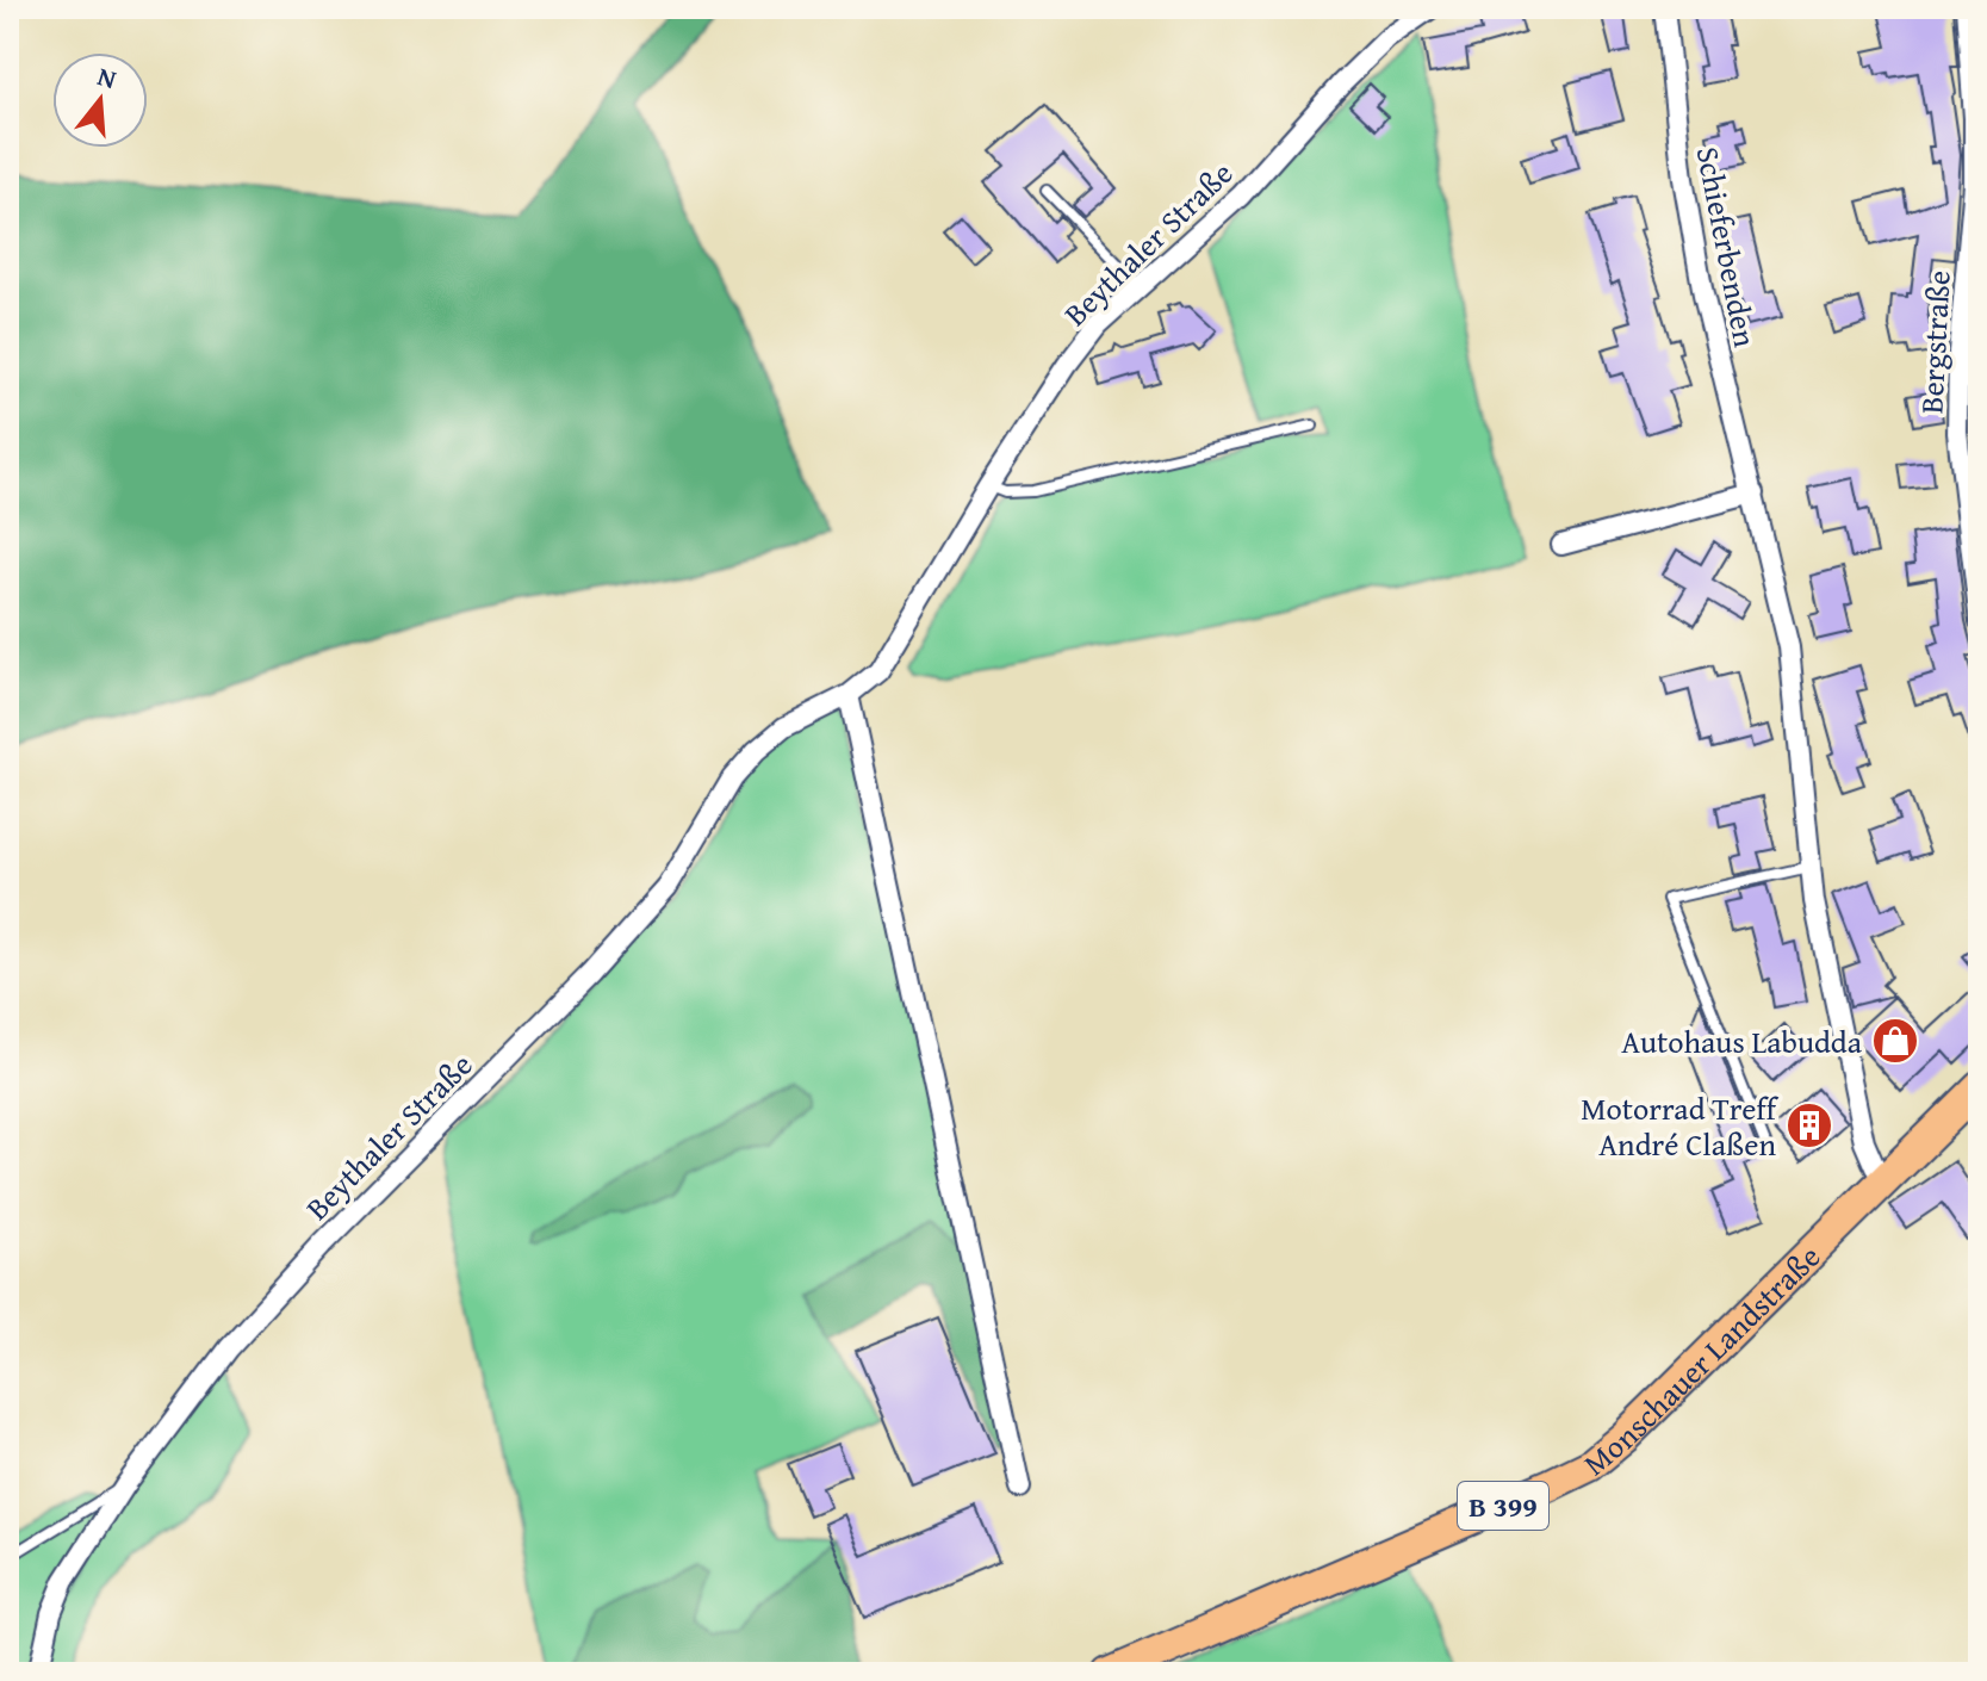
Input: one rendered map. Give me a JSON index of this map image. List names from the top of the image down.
{
  "streets": {
    "main road": ["Monschauer Landstraße", "B 399"],
    "street": ["Beythaler Straße", "Schieferbenden", "Bergstraße"]
  },
  "crossings": [
    ["Schieferbenden", "Monschauer Landstraße"]
  ],
  "places": {
    "shop": ["Autohaus Labudda"],
    "building": ["Motorrad Treff André Claßen"]
  },
  "north": "top"
}
